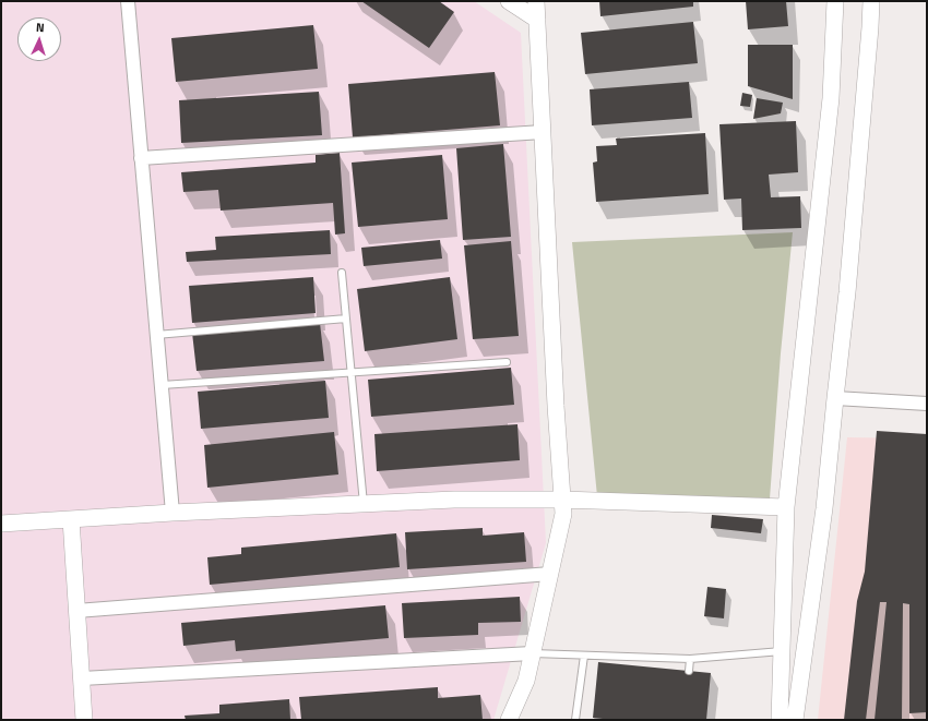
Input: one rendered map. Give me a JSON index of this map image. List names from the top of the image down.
{
  "north": "top"
}
